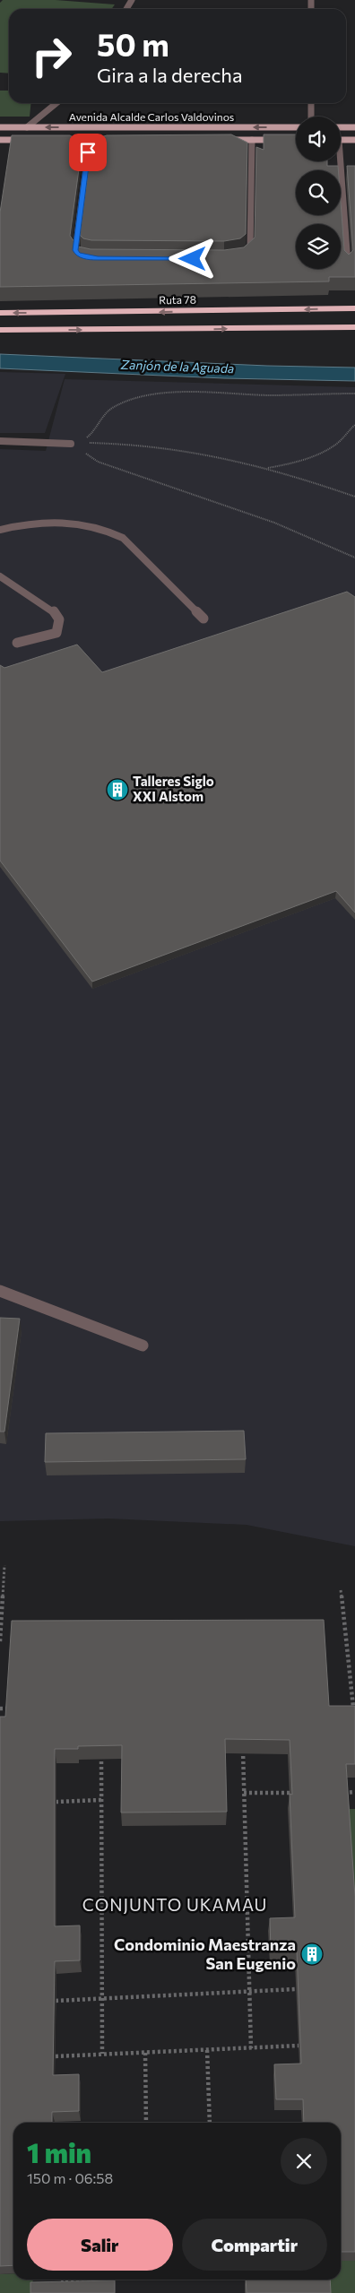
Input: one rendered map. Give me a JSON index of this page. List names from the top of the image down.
{
  "streets": {
    "highway": ["Ruta 78"],
    "main road": ["Avenida Alcalde Carlos Valdovinos"]
  },
  "districts": ["CONJUNTO UKAMAU"],
  "water": ["Zanjón de la Aguada"],
  "places": {
    "building": ["Talleres Siglo XXI Alstom", "Condominio Maestranza San Eugenio"]
  },
  "page": {
    "turn": ["50 m", "Gira a la derecha"],
    "heading": ["1 min", "150 m · 06:58"],
    "buttons": ["Salir", "Compartir"]
  }
}
